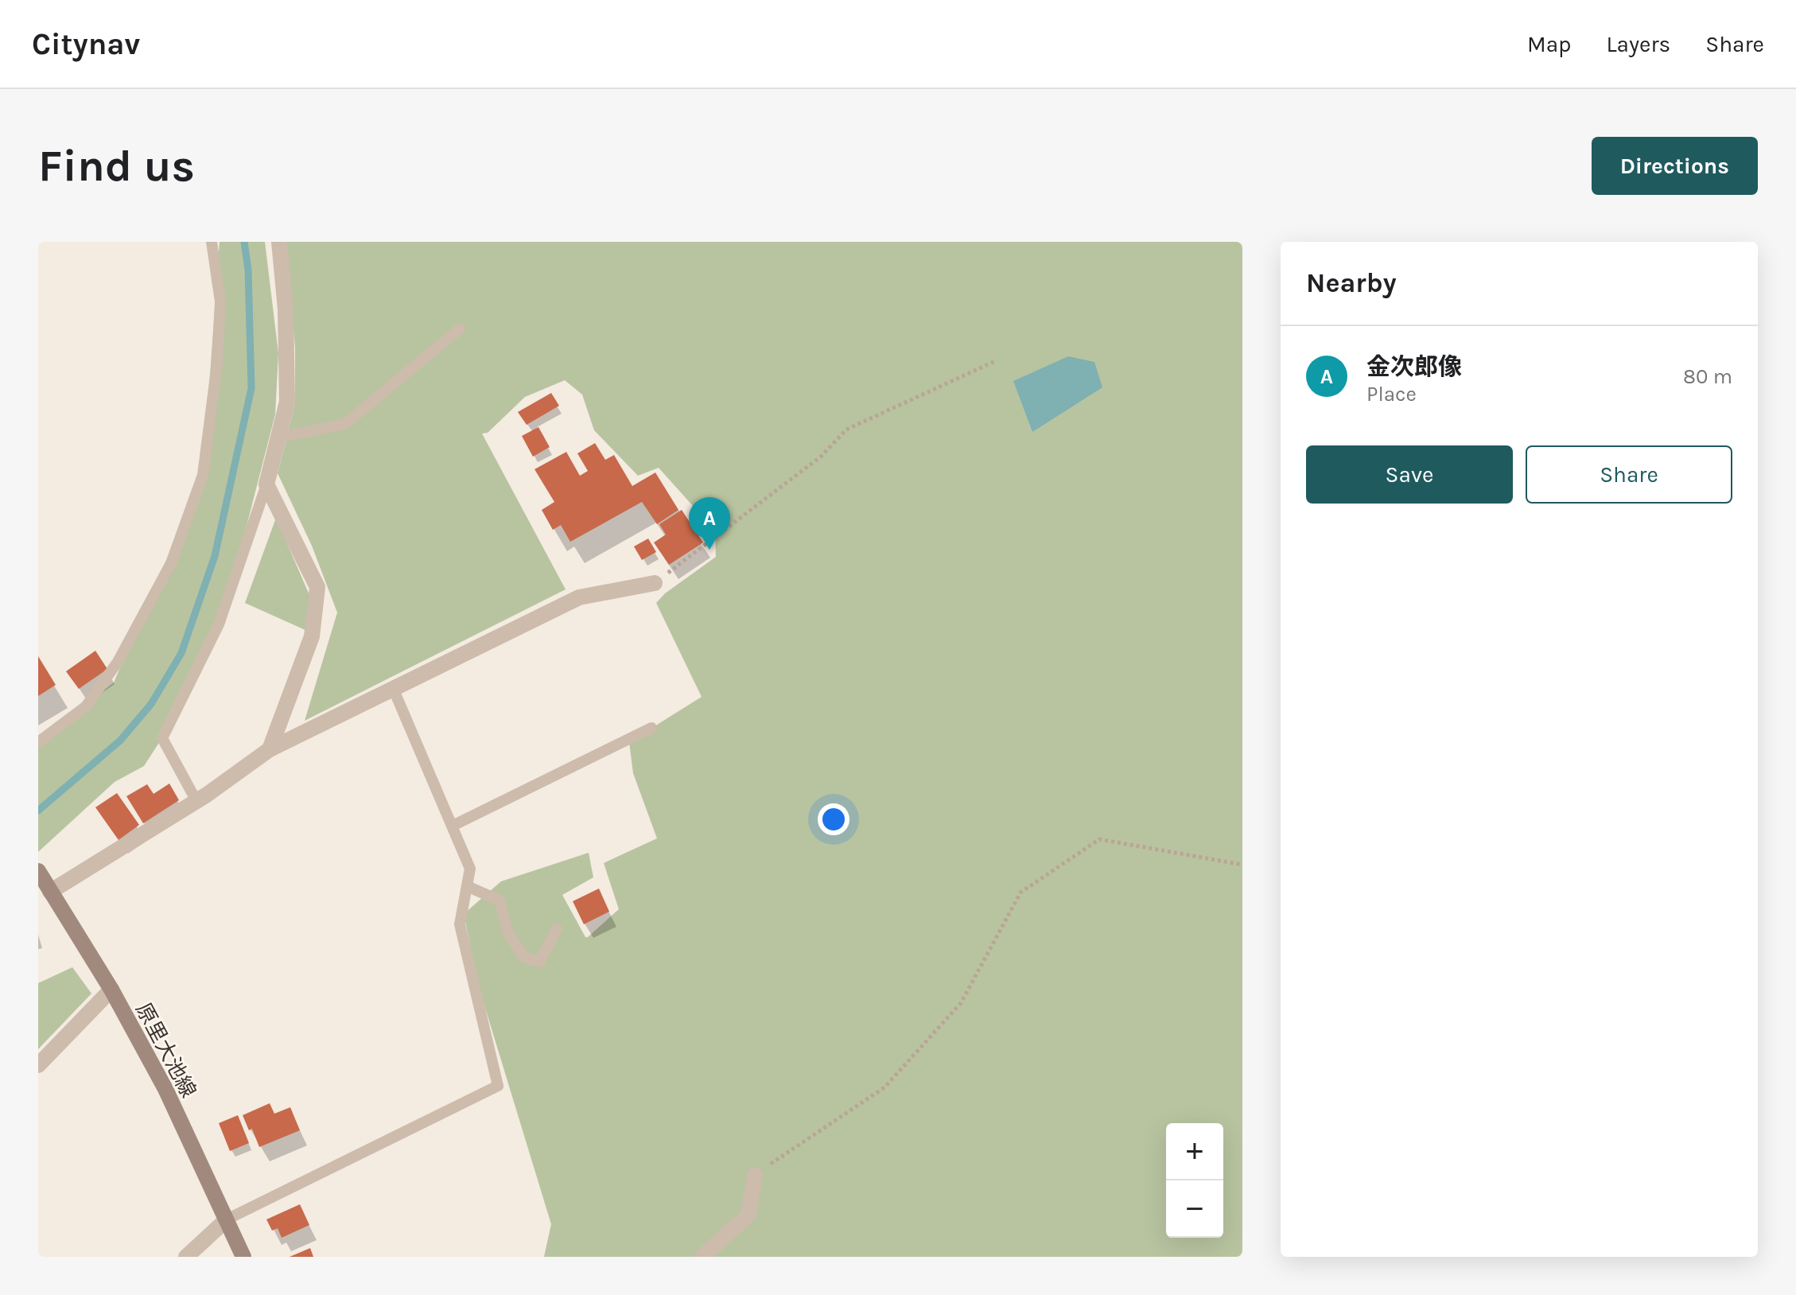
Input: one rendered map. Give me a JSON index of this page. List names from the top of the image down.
{
  "streets": {
    "main road": ["原里大池線"]
  },
  "page": {
    "header": "Citynav",
    "nav": ["Map", "Layers", "Share"],
    "buttons": [
      "Directions",
      ["Save", "Share"]
    ],
    "title": "Find us",
    "heading": "Nearby",
    "list": [
      {
        "mark": "A",
        "name": "金次郎像",
        "note": "Place",
        "value": "80 m"
      }
    ],
    "pins": "A",
    "map_buttons": ["+", "−"]
  }
}
